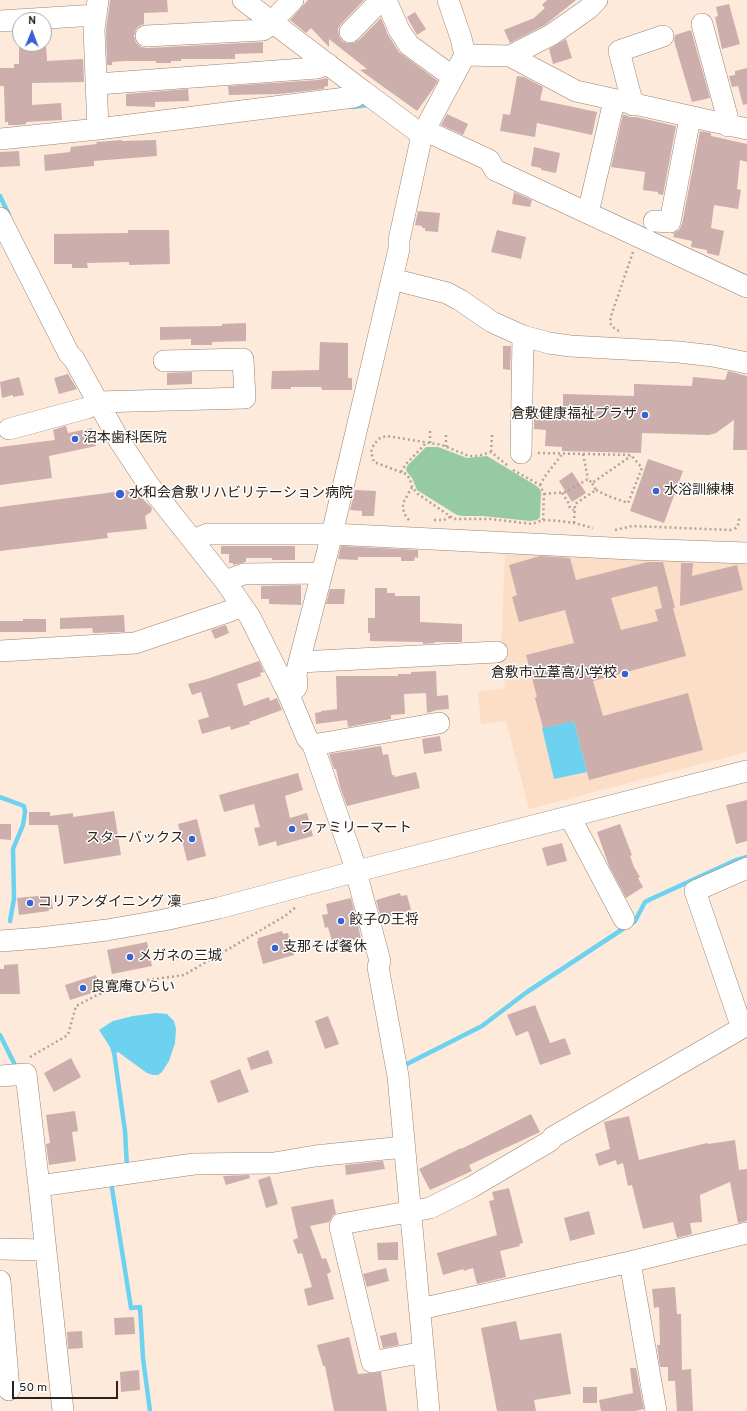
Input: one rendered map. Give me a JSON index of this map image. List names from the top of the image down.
{
  "places": [
    "倉敷健康福祉プラザ",
    "沼本歯科医院",
    "水浴訓練棟",
    "水和会倉敷リハビリテーション病院",
    "倉敷市立葦高小学校",
    "ファミリーマート",
    "スターバックス",
    "コリアンダイニング 凜",
    "餃子の王将",
    "支那そば餐休",
    "メガネの三城",
    "良寛庵ひらい"
  ],
  "scale_bar": "50 m",
  "north": "top"
}
